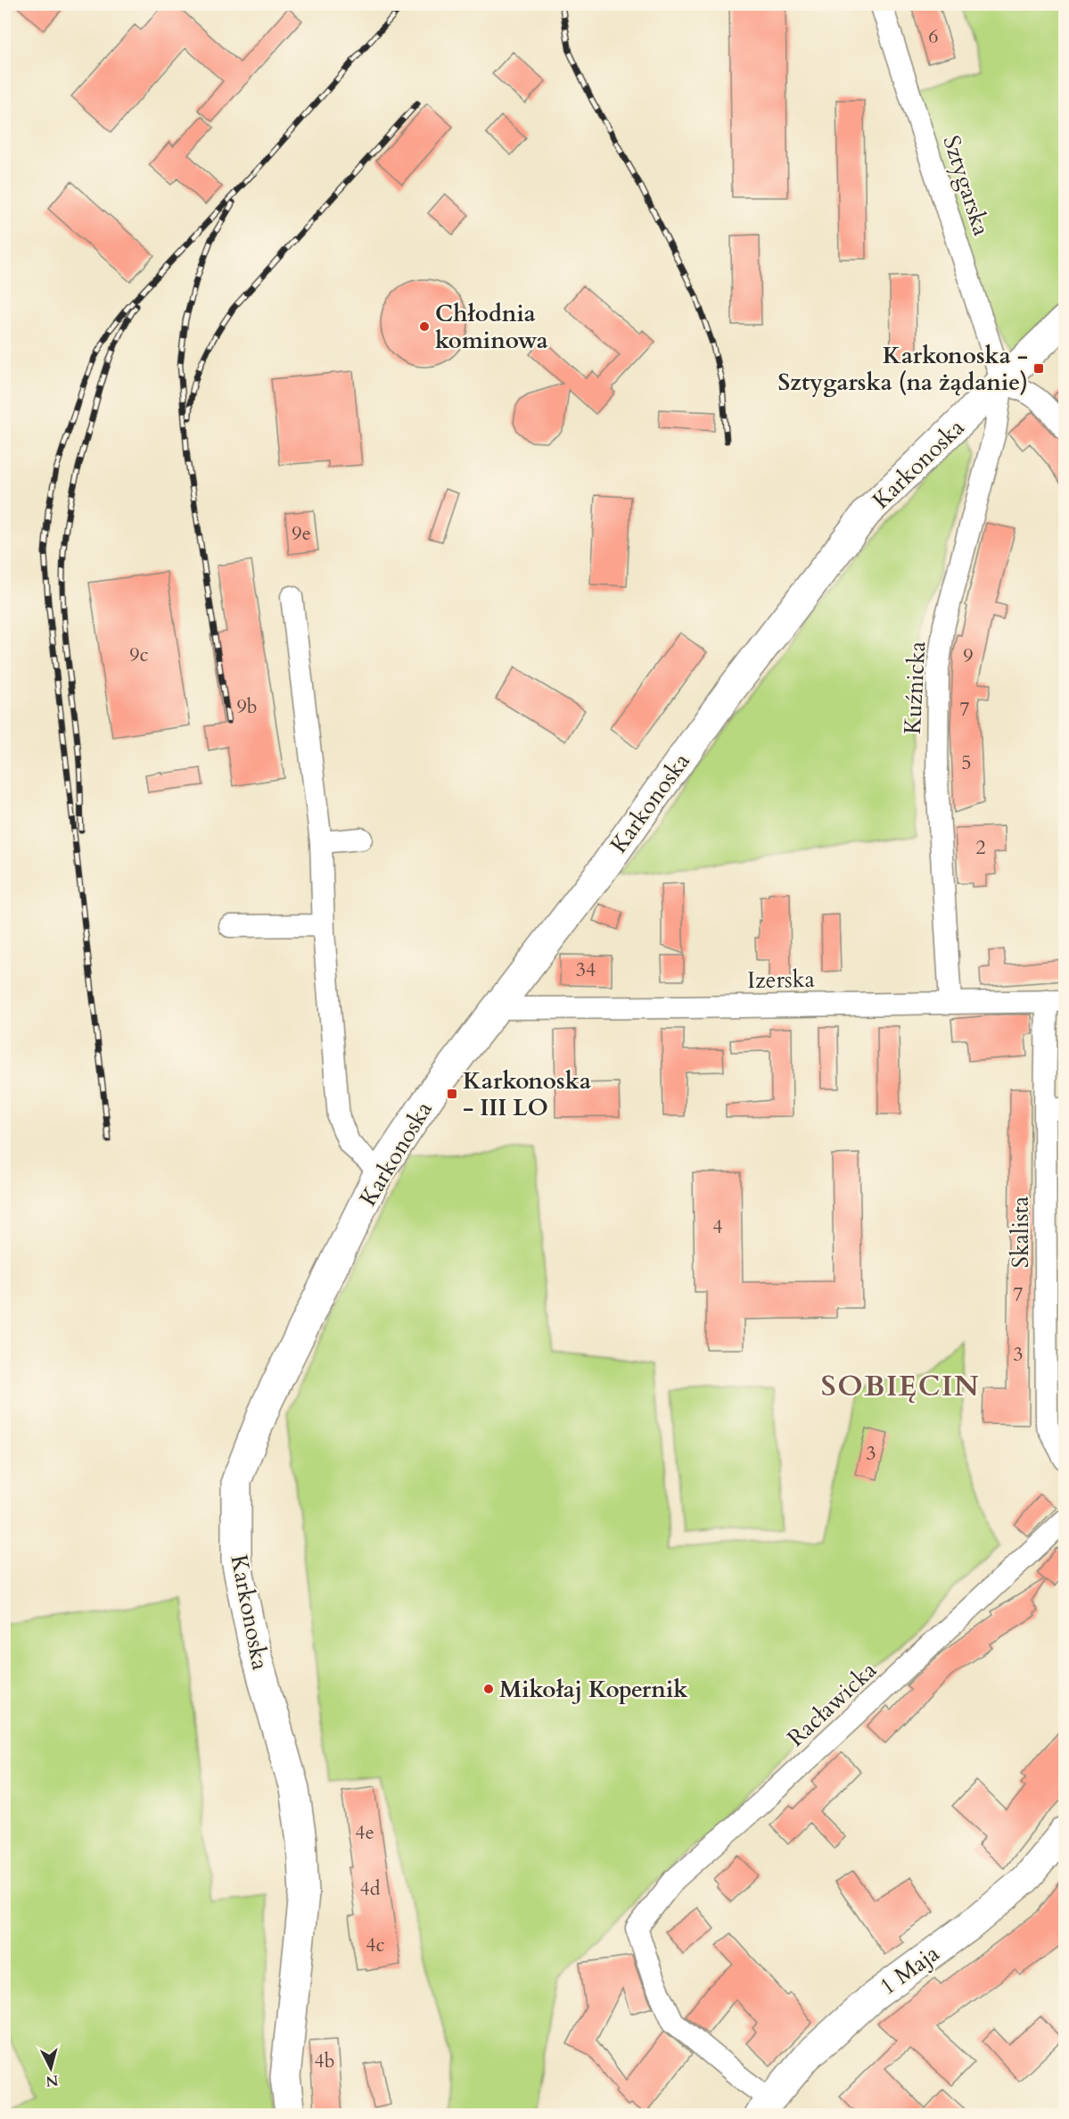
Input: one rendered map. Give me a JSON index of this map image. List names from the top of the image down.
{
  "streets": {
    "main road": ["Karkonoska", "1 Maja"],
    "street": [
      "Sztygarska",
      "Kuźnicka",
      "Izerska",
      "Skalista",
      "Racławicka"
    ]
  },
  "crossings": [
    ["Sztygarska", "Karkonoska"],
    ["Sztygarska", "Kuźnicka"],
    ["Karkonoska", "Kuźnicka"],
    ["Karkonoska", "Izerska"],
    ["Kuźnicka", "Izerska"],
    ["Izerska", "Skalista"],
    ["Racławicka", "1 Maja"]
  ],
  "districts": ["SOBIĘCIN"],
  "places": {
    "other": ["Chłodnia kominowa", "Mikołaj Kopernik"],
    "transit": ["Karkonoska - Sztygarska (na żądanie)", "Karkonoska - III LO"]
  },
  "house_numbers": [
    "6",
    "9e",
    "9c",
    "9",
    "9b",
    "7",
    "5",
    "2",
    "34",
    "4",
    "7",
    "3",
    "3",
    "4e",
    "4d",
    "4c",
    "4b"
  ],
  "north": "bottom"
}
